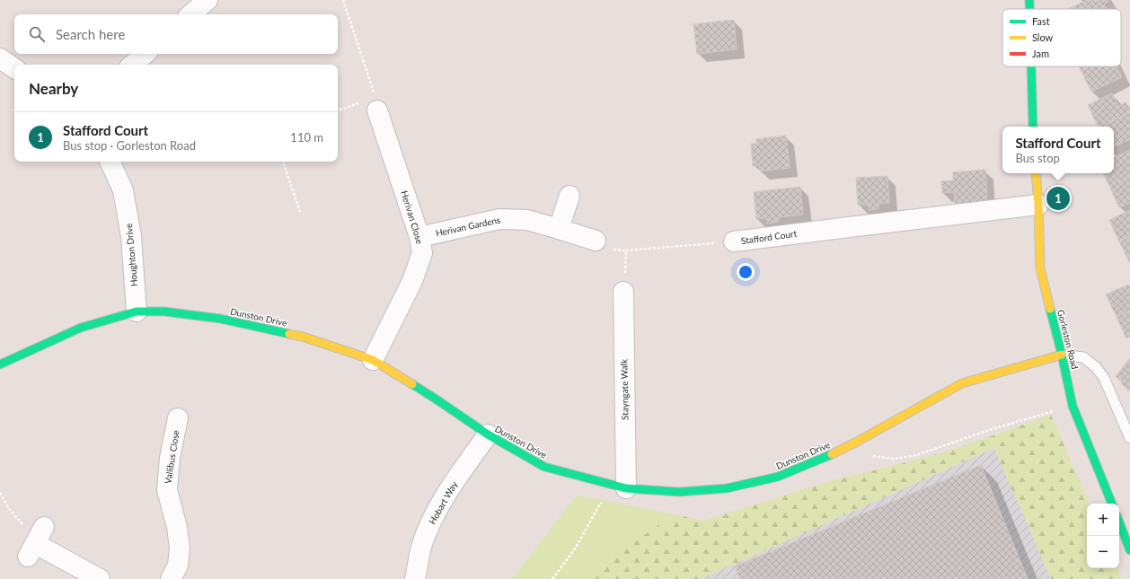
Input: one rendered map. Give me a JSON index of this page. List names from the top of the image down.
{
  "streets": {
    "street": [
      "Herivan Close",
      "Herivan Gardens",
      "Stafford Court",
      "Houghton Drive",
      "Dunston Drive",
      "Gorleston Road",
      "Stayngate Walk",
      "Vallibus Close",
      "Hobart Way"
    ]
  },
  "crossings": [
    ["Herivan Close", "Herivan Gardens"],
    ["Herivan Close", "Dunston Drive"],
    ["Stafford Court", "Gorleston Road"],
    ["Houghton Drive", "Dunston Drive"],
    ["Dunston Drive", "Gorleston Road"],
    ["Dunston Drive", "Stayngate Walk"],
    ["Dunston Drive", "Hobart Way"]
  ],
  "legend": ["Fast", "Slow", "Jam"],
  "page": {
    "search": "Search here",
    "heading": "Nearby",
    "list": [
      {
        "mark": "1",
        "name": "Stafford Court",
        "note": "Bus stop · Gorleston Road",
        "value": "110 m"
      }
    ],
    "popup": ["Stafford Court", "Bus stop"],
    "pins": "1",
    "map_buttons": ["+", "−"]
  }
}
